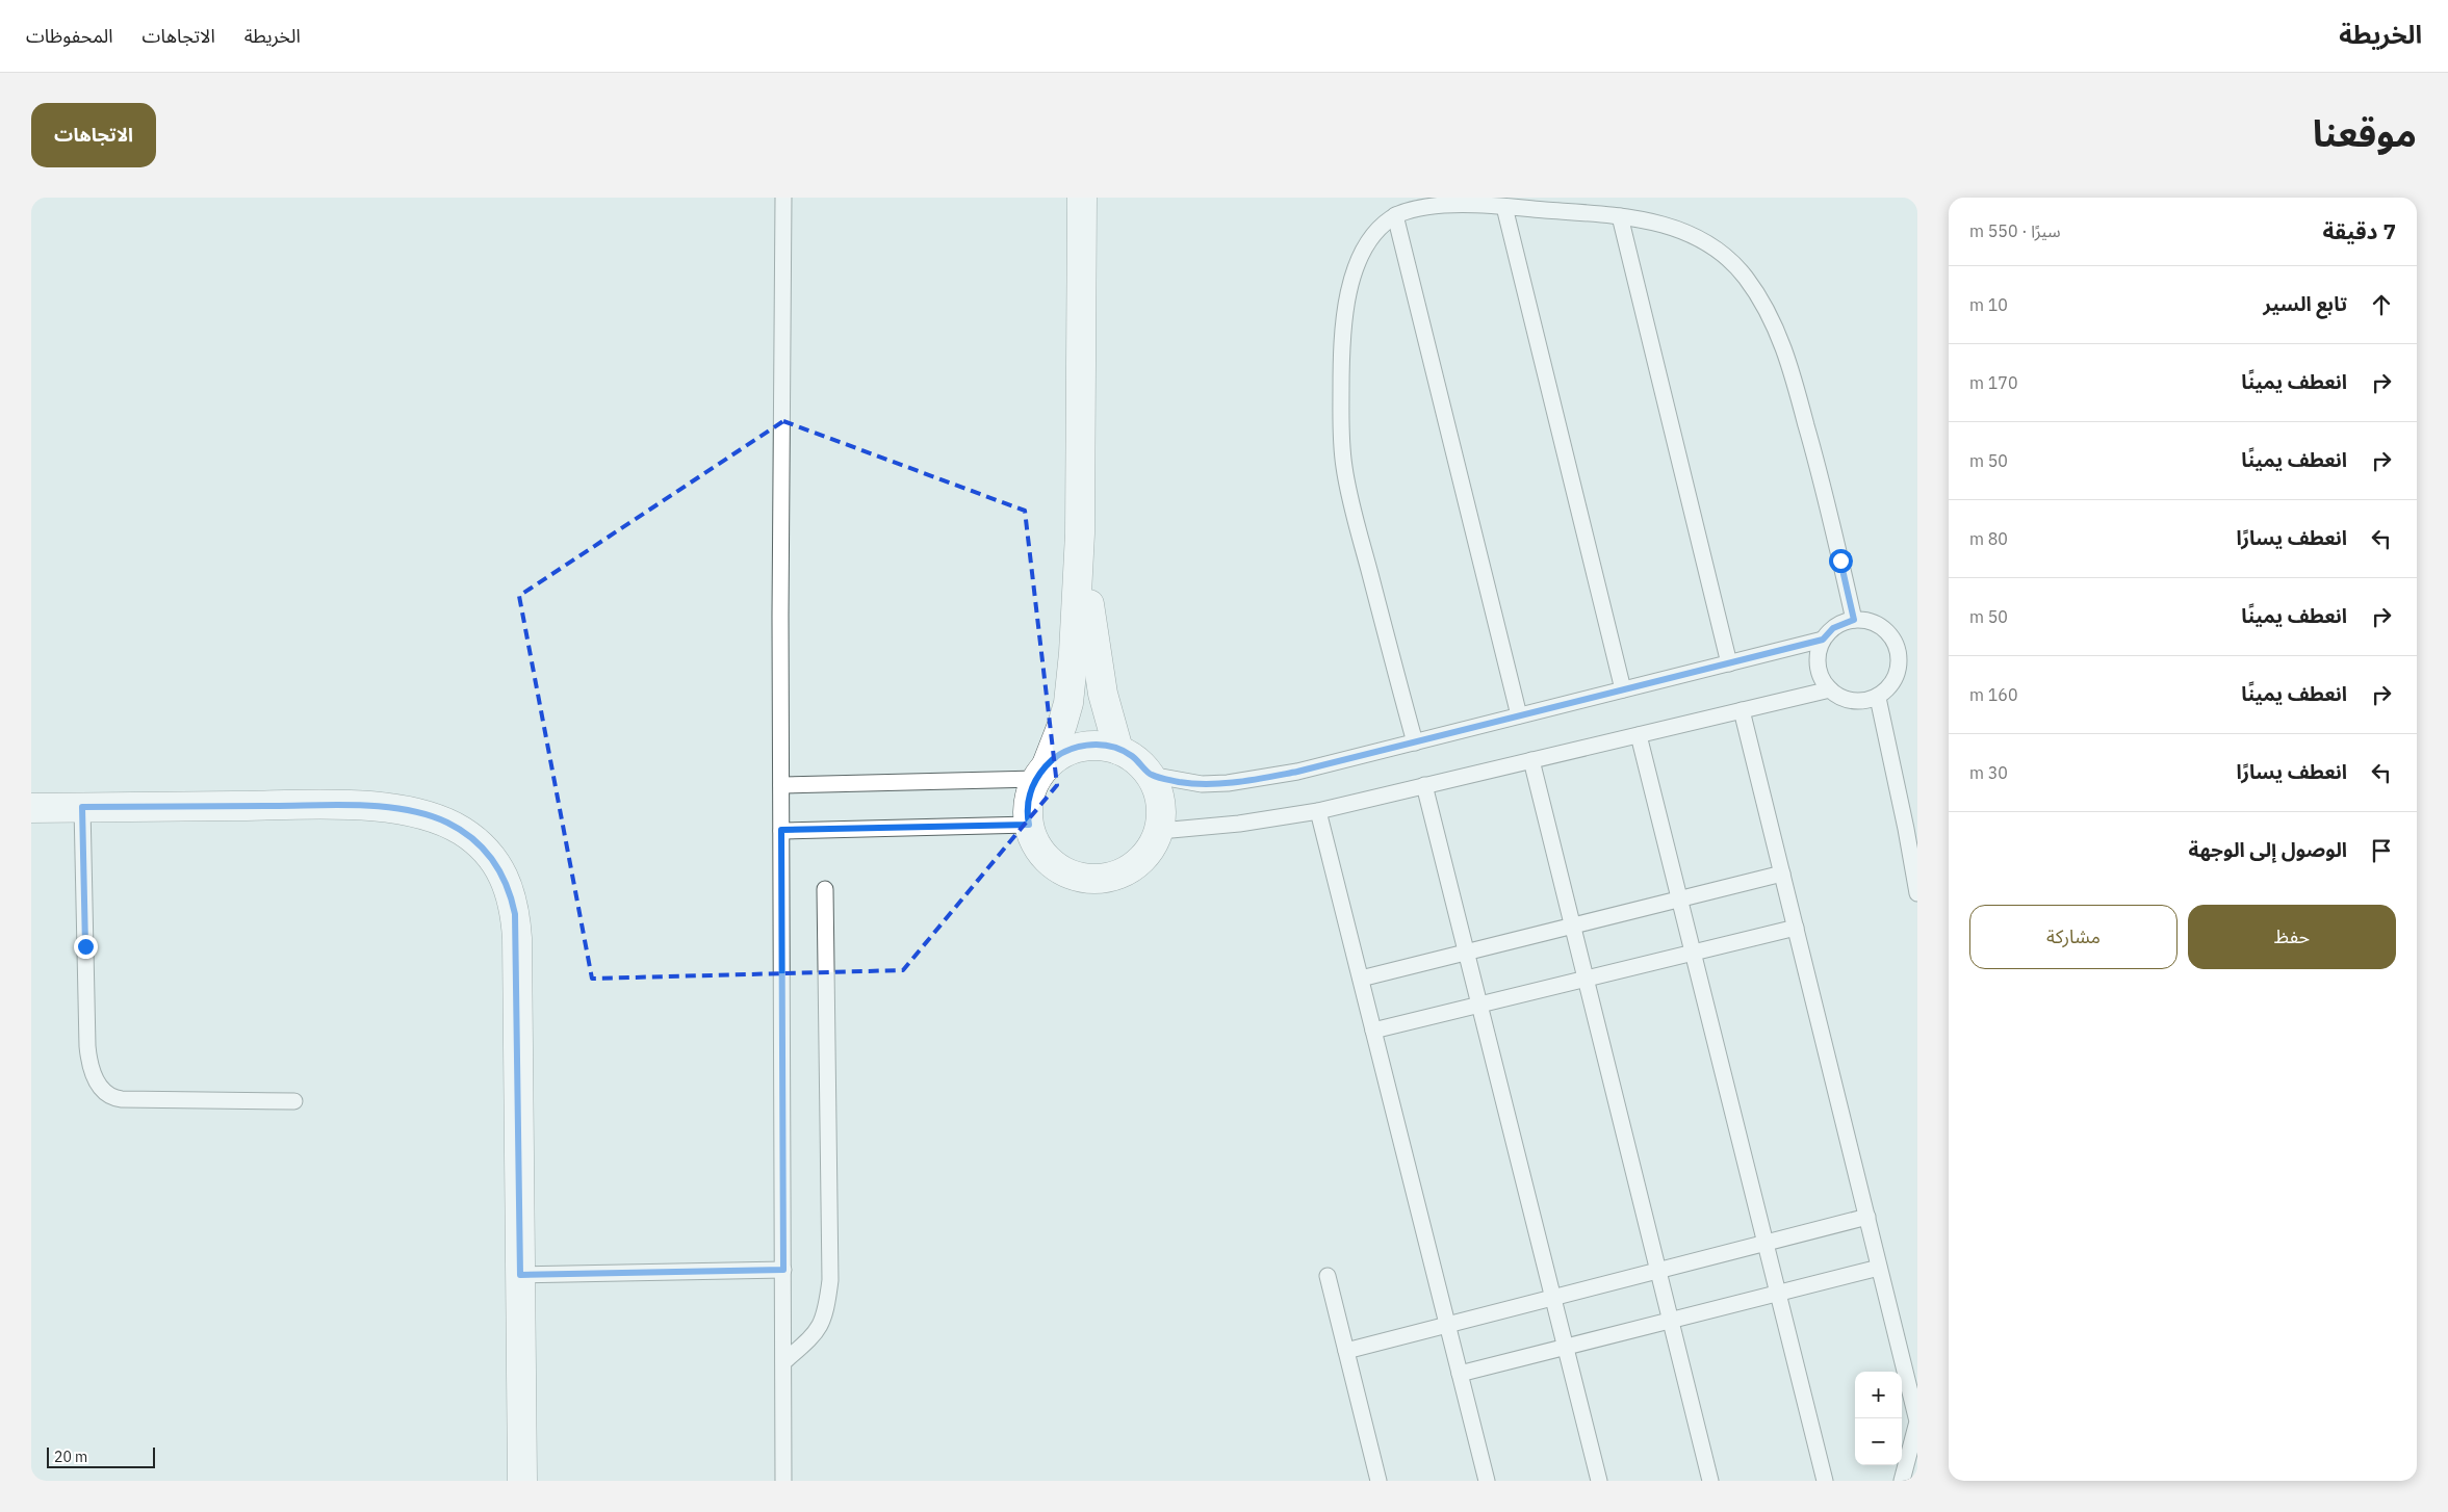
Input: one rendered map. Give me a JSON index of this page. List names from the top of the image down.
{
  "scale_bar": "20 m",
  "page": {
    "header": "الخريطة",
    "nav": ["الخريطة", "الاتجاهات", "المحفوظات"],
    "title": "موقعنا",
    "buttons": [
      "الاتجاهات",
      ["حفظ", "مشاركة"]
    ],
    "heading": ["7 دقيقة", "سيرًا · 550 m"],
    "list": [
      ["تابع السير", "10 m"],
      ["انعطف يمينًا", "170 m"],
      ["انعطف يمينًا", "50 m"],
      ["انعطف يسارًا", "80 m"],
      ["انعطف يمينًا", "50 m"],
      ["انعطف يمينًا", "160 m"],
      ["انعطف يسارًا", "30 m"],
      "الوصول إلى الوجهة"
    ],
    "map_buttons": ["+", "−"],
    "scale": "20 m"
  }
}
